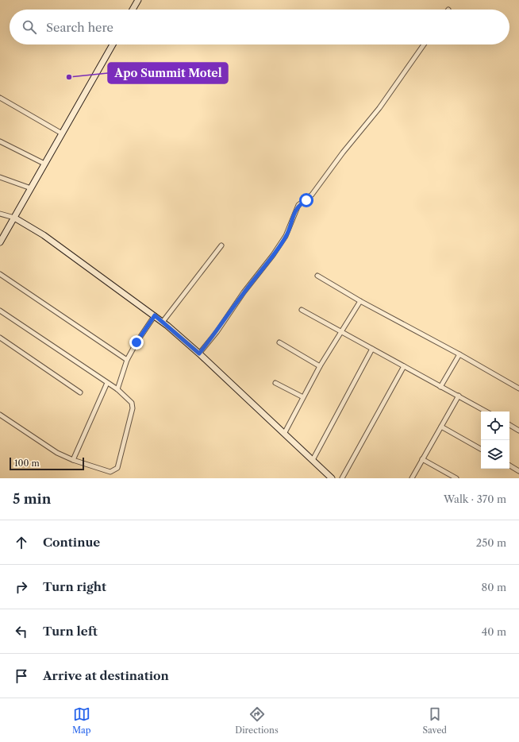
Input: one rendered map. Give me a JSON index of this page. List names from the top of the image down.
{
  "places": ["Apo Summit Motel"],
  "scale_bar": "100 m",
  "page": {
    "search": "Search here",
    "scale": "100 m",
    "heading": ["5 min", "Walk · 370 m"],
    "list": [
      ["Continue", "250 m"],
      ["Turn right", "80 m"],
      ["Turn left", "40 m"],
      "Arrive at destination"
    ],
    "nav": ["Map", "Directions", "Saved"]
  }
}
